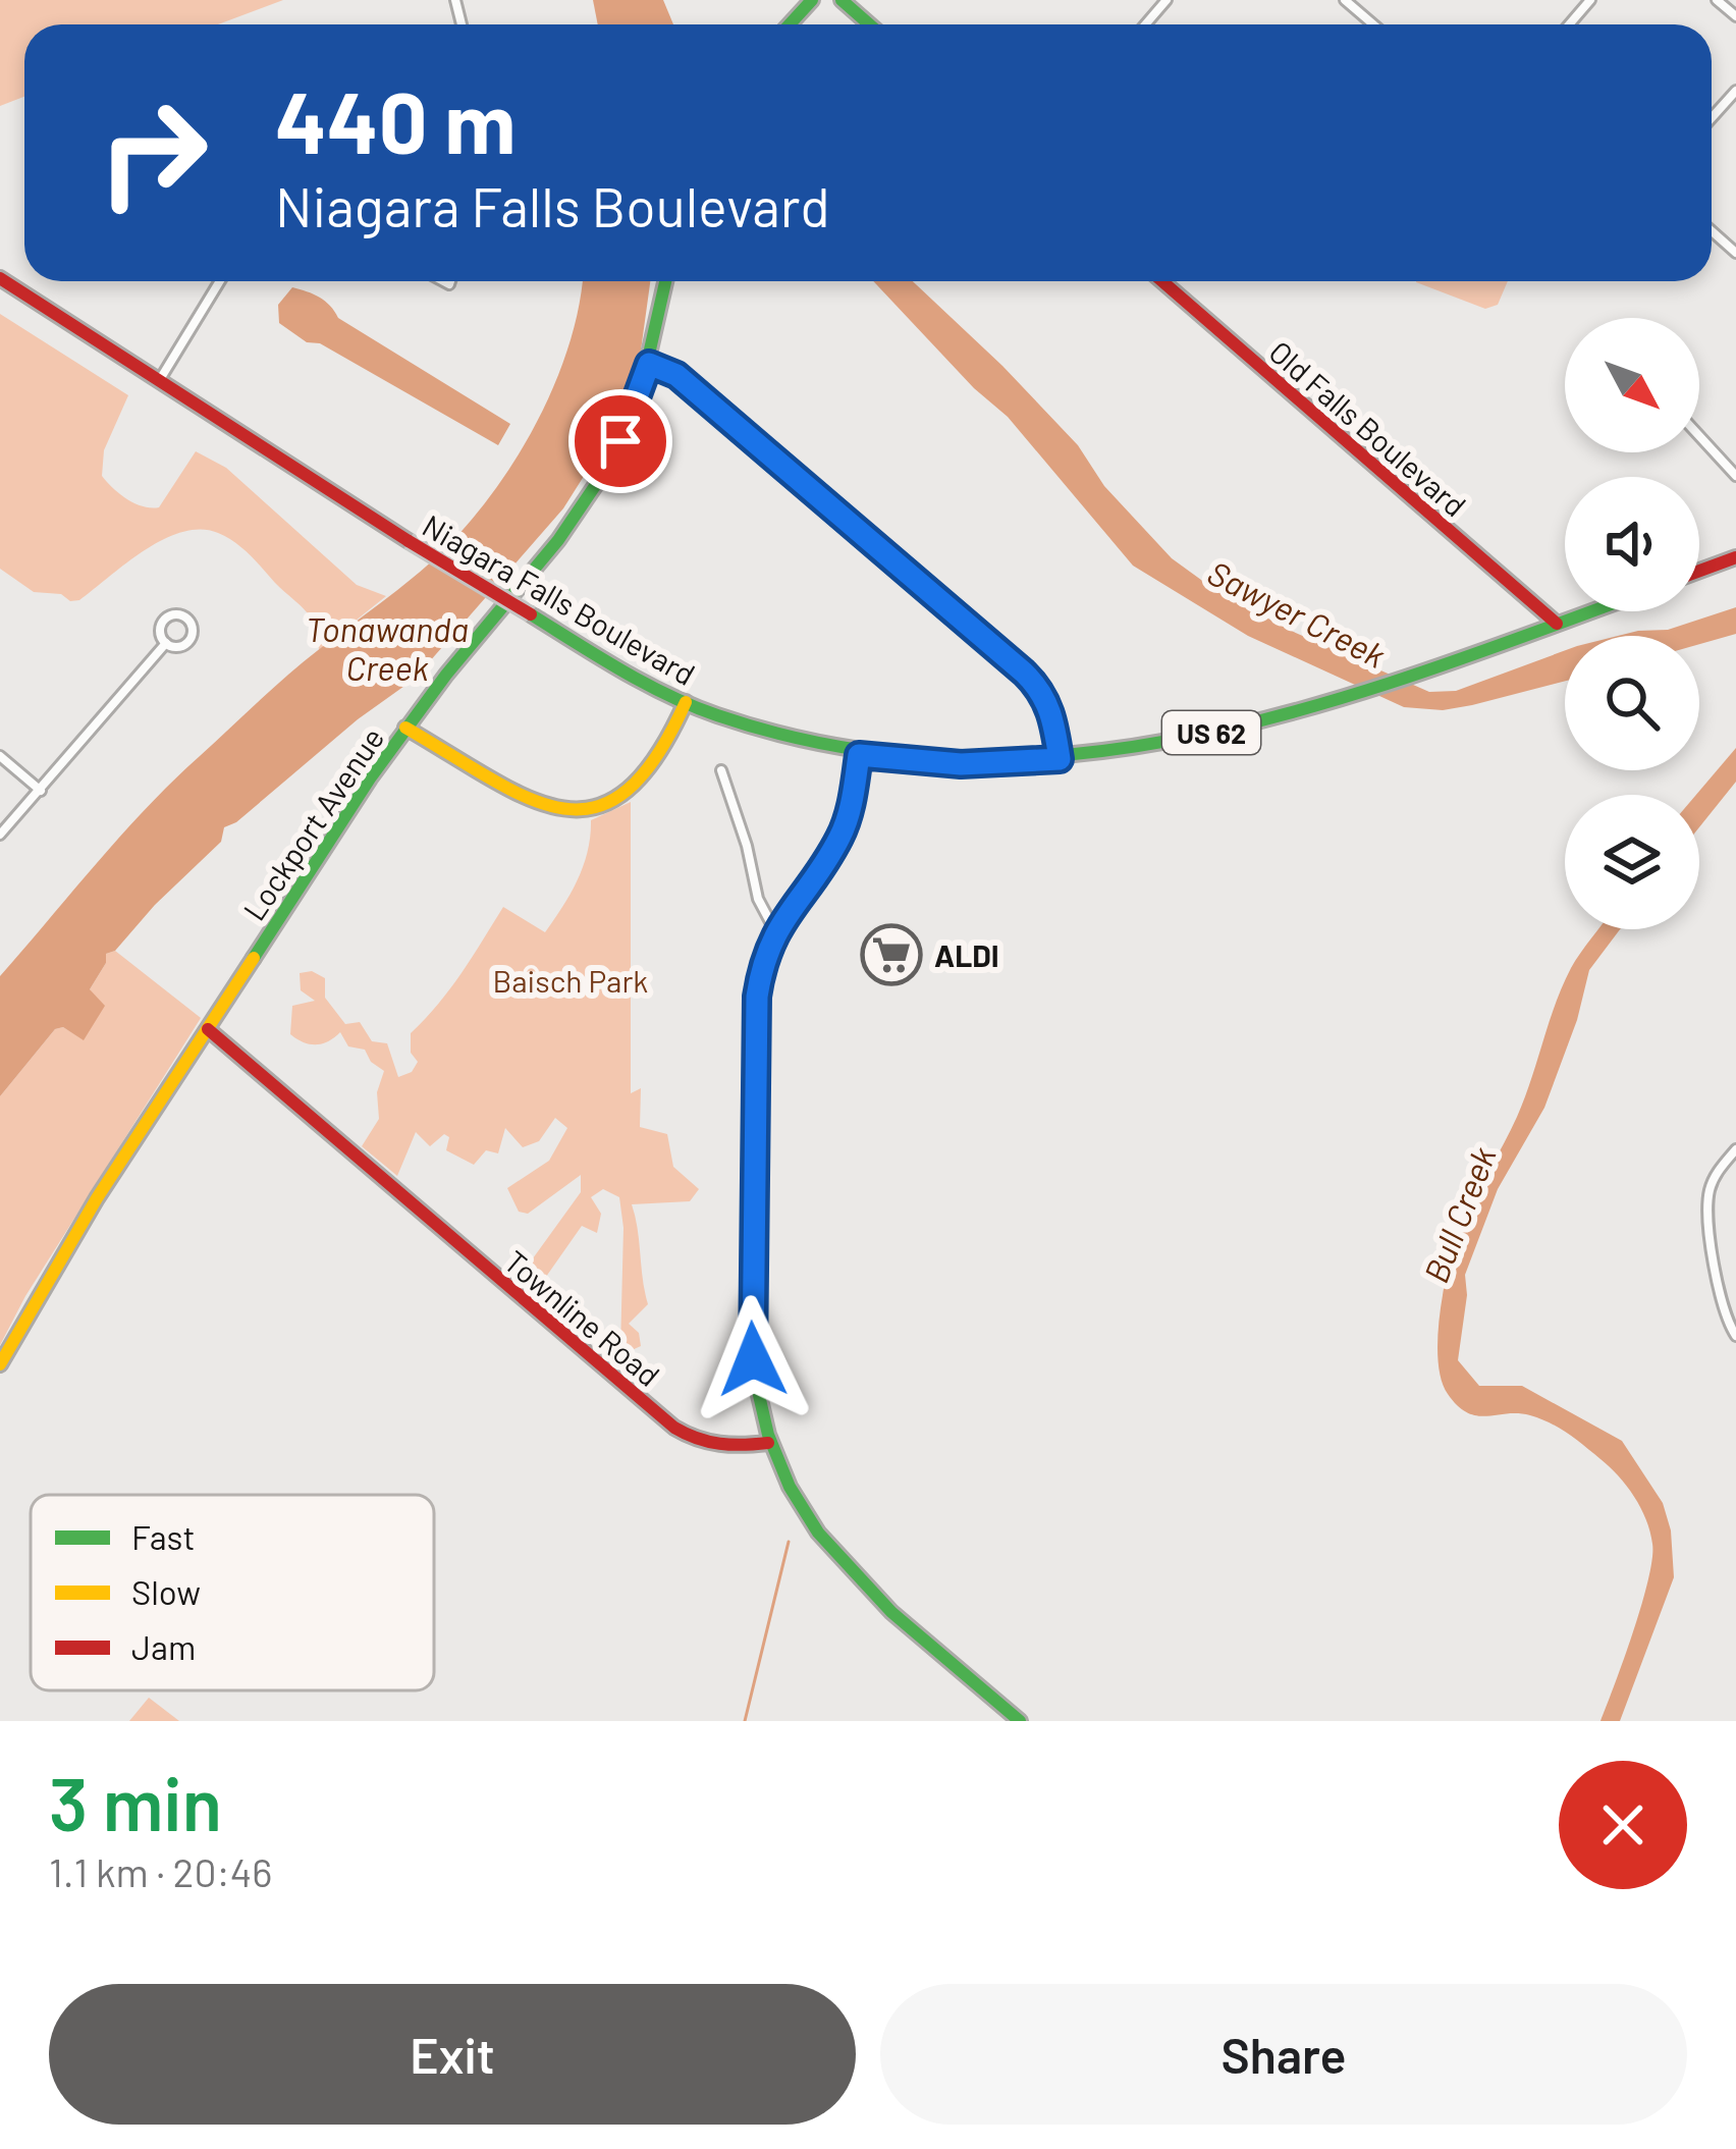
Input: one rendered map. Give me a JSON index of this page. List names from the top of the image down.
{
  "streets": {
    "street": [
      "Old Falls Boulevard",
      "Niagara Falls Boulevard",
      "US 62",
      "Lockport Avenue",
      "Townline Road"
    ]
  },
  "crossings": [
    ["Old Falls Boulevard", "Niagara Falls Boulevard"],
    ["Lockport Avenue", "Townline Road"]
  ],
  "water": ["Sawyer Creek", "Tonawanda Creek", "Bull Creek"],
  "parks": ["Baisch Park"],
  "places": {
    "supermarket": ["ALDI"]
  },
  "legend": ["Fast", "Slow", "Jam"],
  "north": "bottom right",
  "page": {
    "turn": ["440 m", "Niagara Falls Boulevard"],
    "heading": ["3 min", "1.1 km · 20:46"],
    "buttons": ["Exit", "Share"]
  }
}
